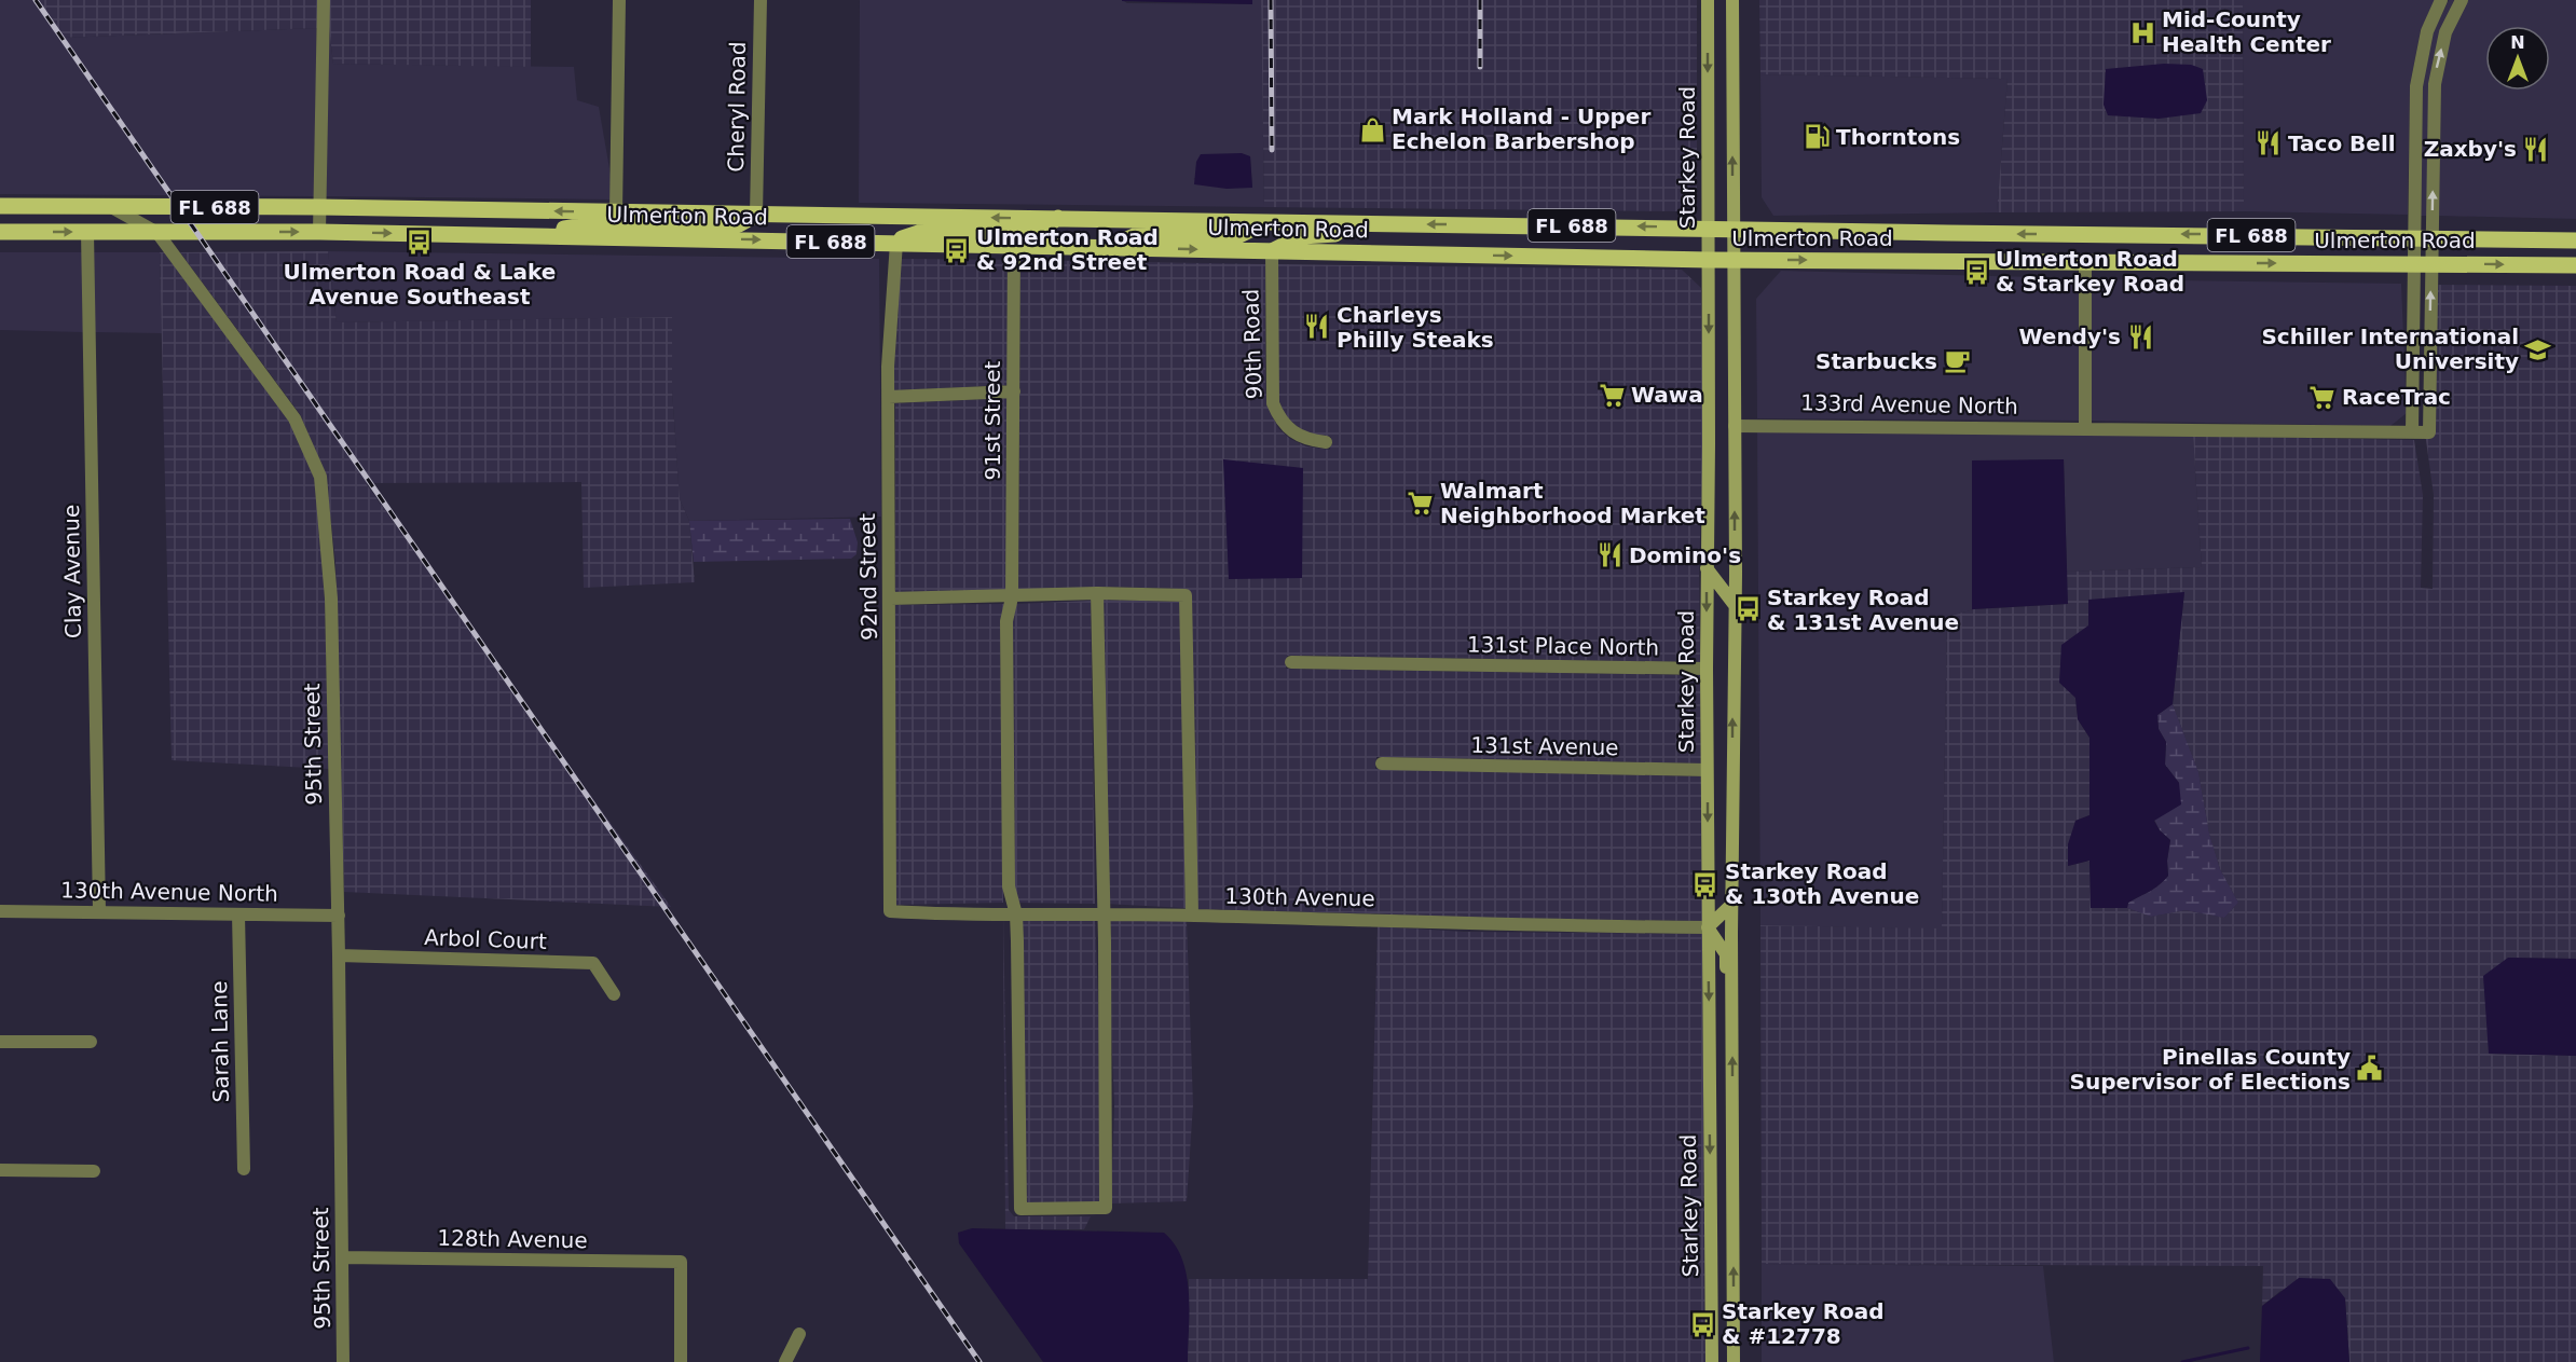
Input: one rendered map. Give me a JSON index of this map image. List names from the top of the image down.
{
  "streets": {
    "main road": ["Starkey Road", "FL 688", "Ulmerton Road"],
    "street": [
      "Cheryl Road",
      "90th Road",
      "133rd Avenue North",
      "91st Street",
      "Clay Avenue",
      "92nd Street",
      "131st Place North",
      "95th Street",
      "131st Avenue",
      "130th Avenue North",
      "130th Avenue",
      "Arbol Court",
      "Sarah Lane",
      "128th Avenue"
    ]
  },
  "crossings": [
    ["Cheryl Road", "Ulmerton Road"],
    ["Starkey Road", "Ulmerton Road"],
    ["Starkey Road", "133rd Avenue North"],
    ["Starkey Road", "131st Place North"],
    ["Starkey Road", "131st Avenue"],
    ["Starkey Road", "130th Avenue"],
    ["Ulmerton Road", "90th Road"],
    ["Ulmerton Road", "133rd Avenue North"],
    ["Ulmerton Road", "91st Street"],
    ["Ulmerton Road", "Clay Avenue"],
    ["Ulmerton Road", "92nd Street"],
    ["Ulmerton Road", "95th Street"],
    ["91st Street", "130th Avenue"],
    ["Clay Avenue", "130th Avenue North"],
    ["92nd Street", "130th Avenue"],
    ["95th Street", "130th Avenue North"],
    ["95th Street", "Arbol Court"],
    ["95th Street", "128th Avenue"],
    ["130th Avenue North", "Sarah Lane"]
  ],
  "places": {
    "hospital": ["Mid-County Health Center"],
    "shop": ["Mark Holland - Upper Echelon Barbershop"],
    "fuel station": ["Thorntons"],
    "restaurant": [
      "Taco Bell",
      "Zaxby's",
      "Charleys Philly Steaks",
      "Wendy's",
      "Domino's"
    ],
    "bus stop": [
      "Ulmerton Road & Lake Avenue Southeast",
      "Ulmerton Road & 92nd Street",
      "Ulmerton Road & Starkey Road",
      "Starkey Road & 131st Avenue",
      "Starkey Road & 130th Avenue",
      "Starkey Road & #12778"
    ],
    "school or university": ["Schiller International University"],
    "cafe": ["Starbucks"],
    "supermarket": ["Wawa", "RaceTrac", "Walmart Neighborhood Market"],
    "public building": ["Pinellas County Supervisor of Elections"]
  },
  "north": "top"
}
